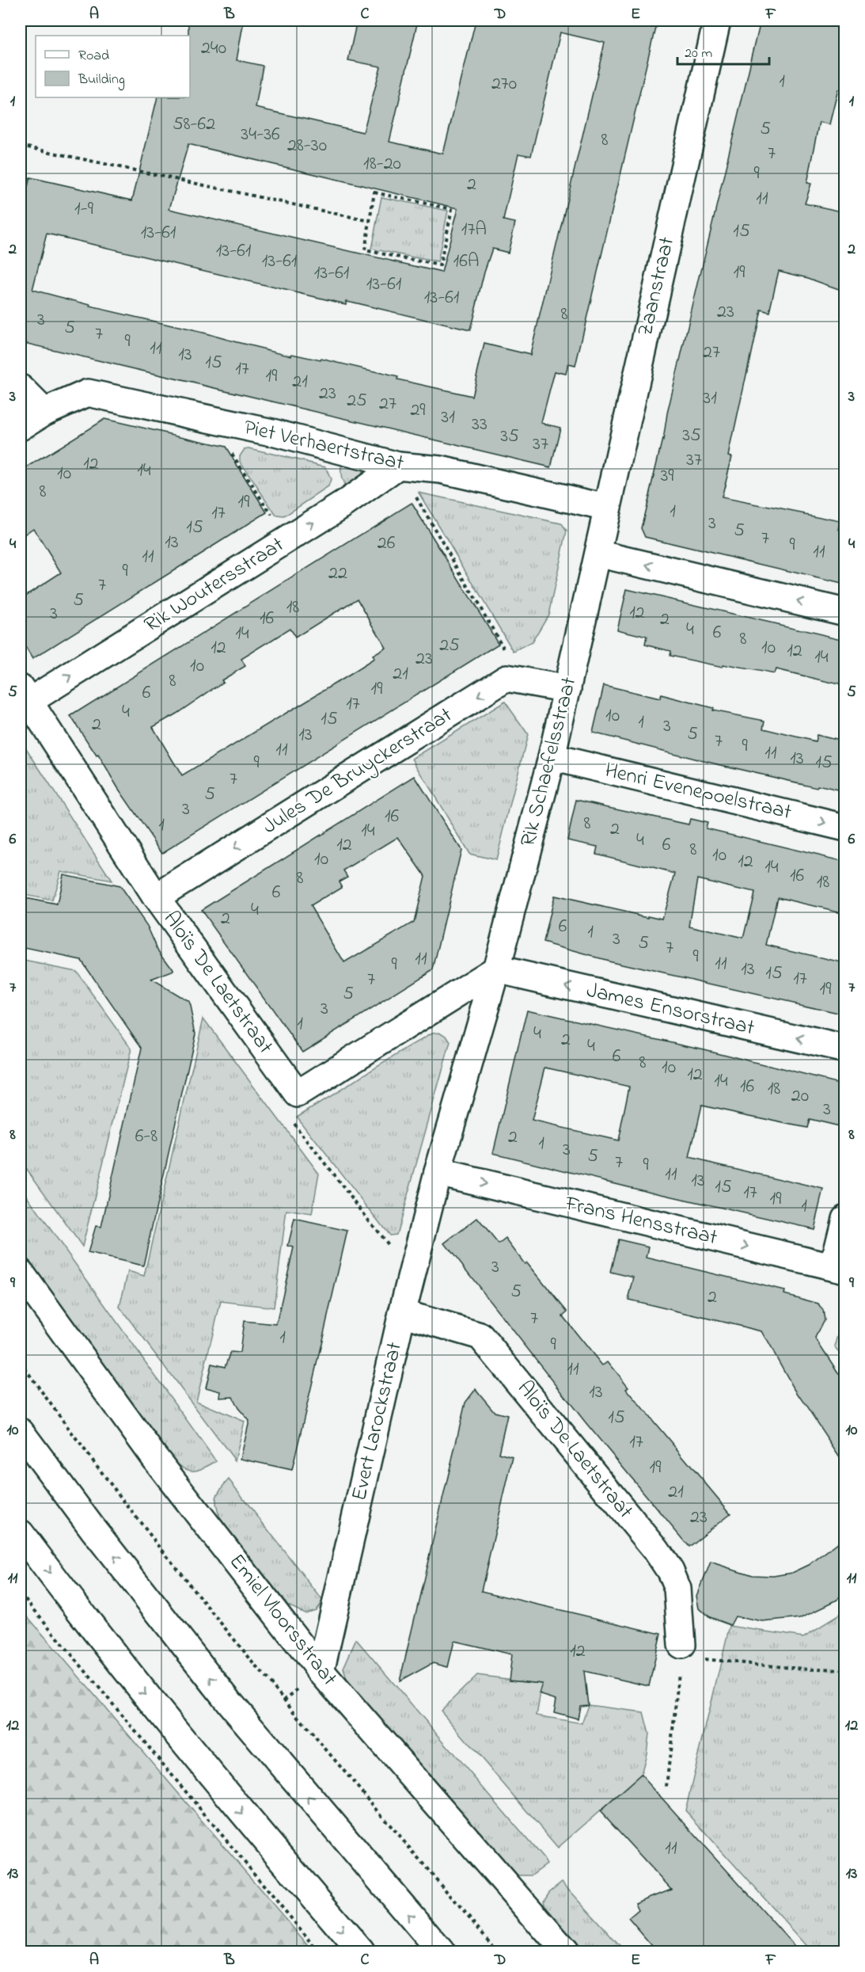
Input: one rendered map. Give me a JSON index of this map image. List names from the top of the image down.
{
  "streets": {
    "street": [
      "Zaanstraat",
      "Piet Verhaertstraat",
      "Rik Woutersstraat",
      "Rik Schaefelsstraat",
      "Jules De Bruyckerstraat",
      "Henri Evenepoelstraat",
      "Aloïs De Laetstraat",
      "James Ensorstraat",
      "Frans Hensstraat",
      "Evert Larockstraat",
      "Emiel Vloorsstraat"
    ]
  },
  "crossings": [
    ["Zaanstraat", "Piet Verhaertstraat"],
    ["Zaanstraat", "Rik Schaefelsstraat"],
    ["Piet Verhaertstraat", "Rik Woutersstraat"],
    ["Rik Woutersstraat", "Aloïs De Laetstraat"],
    ["Rik Schaefelsstraat", "Jules De Bruyckerstraat"],
    ["Rik Schaefelsstraat", "Henri Evenepoelstraat"],
    ["Rik Schaefelsstraat", "James Ensorstraat"],
    ["Rik Schaefelsstraat", "Frans Hensstraat"],
    ["Rik Schaefelsstraat", "Evert Larockstraat"],
    ["Jules De Bruyckerstraat", "Aloïs De Laetstraat"],
    ["Aloïs De Laetstraat", "Evert Larockstraat"],
    ["Frans Hensstraat", "Evert Larockstraat"],
    ["Evert Larockstraat", "Emiel Vloorsstraat"]
  ],
  "one_way": [
    "Rik Woutersstraat",
    "Jules De Bruyckerstraat",
    "James Ensorstraat",
    "Frans Hensstraat"
  ],
  "house_numbers": [
    "240",
    "1",
    "270",
    "58-62",
    "5",
    "34-36",
    "8",
    "28-30",
    "7",
    "18-20",
    "9",
    "2",
    "11",
    "1-9",
    "17A",
    "15",
    "13-61",
    "13-61",
    "13-61",
    "16A",
    "19",
    "13-61",
    "13-61",
    "13-61",
    "23",
    "8",
    "3",
    "5",
    "7",
    "9",
    "11",
    "27",
    "13",
    "15",
    "17",
    "19",
    "21",
    "23",
    "31",
    "25",
    "27",
    "29",
    "31",
    "33",
    "35",
    "35",
    "37",
    "37",
    "12",
    "14",
    "10",
    "39",
    "8",
    "19",
    "1",
    "17",
    "3",
    "15",
    "5",
    "7",
    "13",
    "26",
    "9",
    "11",
    "11",
    "9",
    "22",
    "7",
    "5",
    "18",
    "12",
    "3",
    "16",
    "2",
    "4",
    "6",
    "14",
    "8",
    "25",
    "12",
    "10",
    "12",
    "14",
    "23",
    "10",
    "21",
    "8",
    "19",
    "6",
    "17",
    "4",
    "10",
    "15",
    "1",
    "2",
    "3",
    "5",
    "13",
    "7",
    "9",
    "11",
    "11",
    "13",
    "9",
    "15",
    "7",
    "5",
    "3",
    "16",
    "8",
    "1",
    "2",
    "14",
    "4",
    "12",
    "6",
    "8",
    "10",
    "10",
    "12",
    "14",
    "16",
    "8",
    "18",
    "6",
    "4",
    "2",
    "6",
    "1",
    "3",
    "5",
    "7",
    "9",
    "11",
    "11",
    "9",
    "13",
    "15",
    "17",
    "7",
    "19",
    "5",
    "3",
    "1",
    "4",
    "2",
    "4",
    "6",
    "8",
    "10",
    "12",
    "14",
    "16",
    "18",
    "20",
    "3",
    "6-8",
    "2",
    "1",
    "3",
    "5",
    "7",
    "9",
    "11",
    "13",
    "15",
    "17",
    "19",
    "1",
    "3",
    "5",
    "2",
    "7",
    "1",
    "9",
    "11",
    "13",
    "15",
    "17",
    "19",
    "21",
    "23",
    "12",
    "11"
  ],
  "legend": ["Road", "Building"],
  "scale_bar": "20 m",
  "grid": {
    "columns": [
      "A",
      "B",
      "C",
      "D",
      "E",
      "F"
    ],
    "rows": [
      "1",
      "2",
      "3",
      "4",
      "5",
      "6",
      "7",
      "8",
      "9",
      "10",
      "11",
      "12",
      "13"
    ]
  }
}
